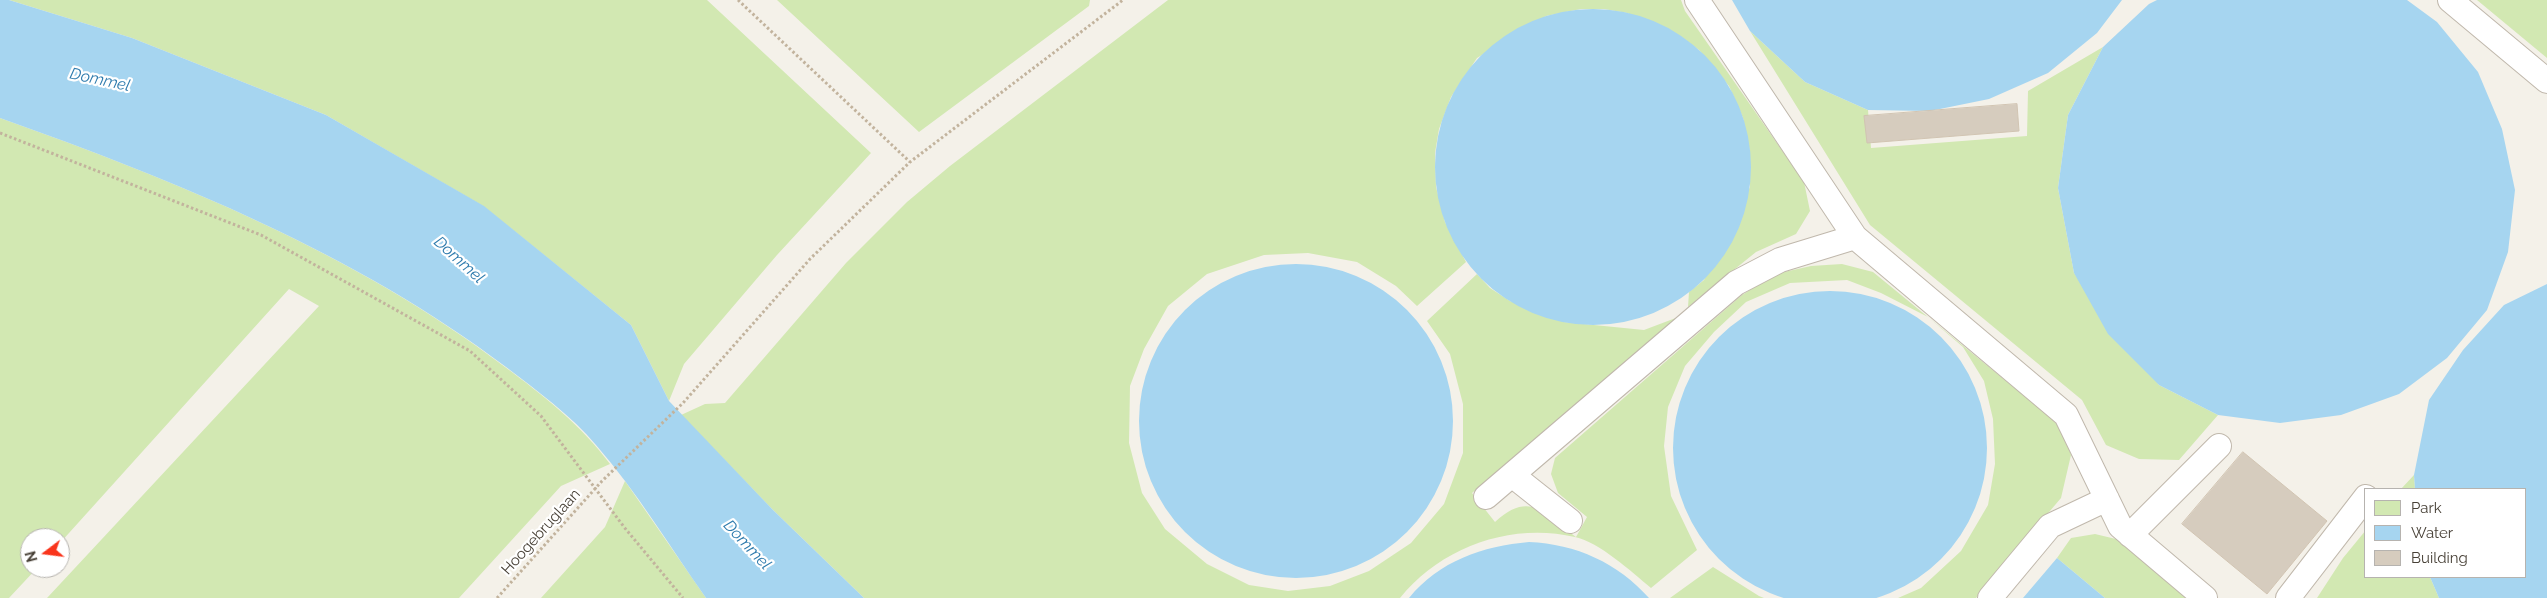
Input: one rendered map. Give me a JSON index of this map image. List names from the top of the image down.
{
  "streets": {
    "path": ["Hoogebruglaan"]
  },
  "water": ["Dommel"],
  "legend": ["Park", "Water", "Building"],
  "north": "left"
}
